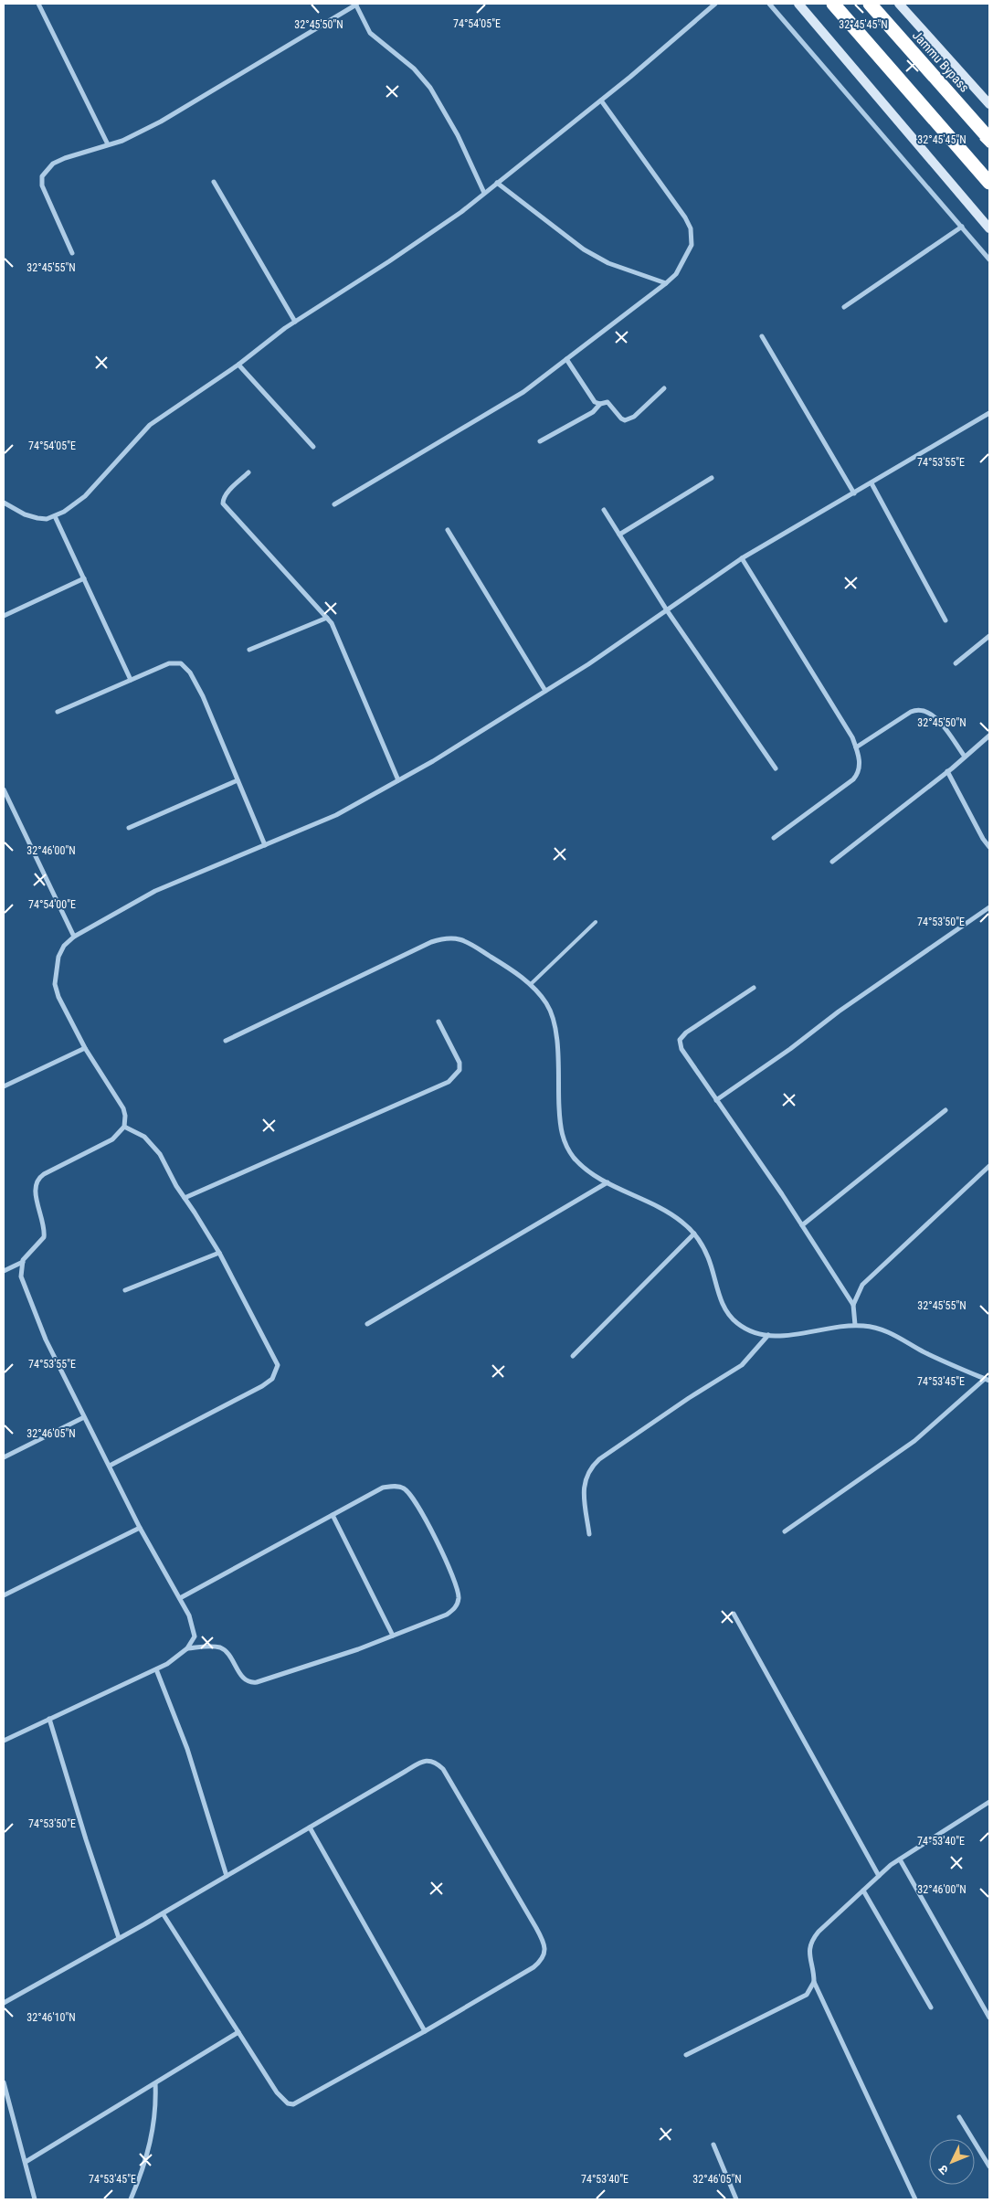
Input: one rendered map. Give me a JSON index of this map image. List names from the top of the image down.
{
  "streets": {
    "highway": ["Jammu Bypass"]
  },
  "north": "bottom left",
  "coordinates": [
    "74°54'05\"E",
    "32°45'50\"N",
    "32°45'45\"N",
    "32°45'55\"N",
    "74°53'55\"E",
    "32°46'00\"N",
    "74°54'00\"E",
    "74°53'50\"E",
    "74°53'45\"E",
    "32°46'05\"N",
    "74°53'40\"E",
    "32°46'10\"N"
  ]
}
